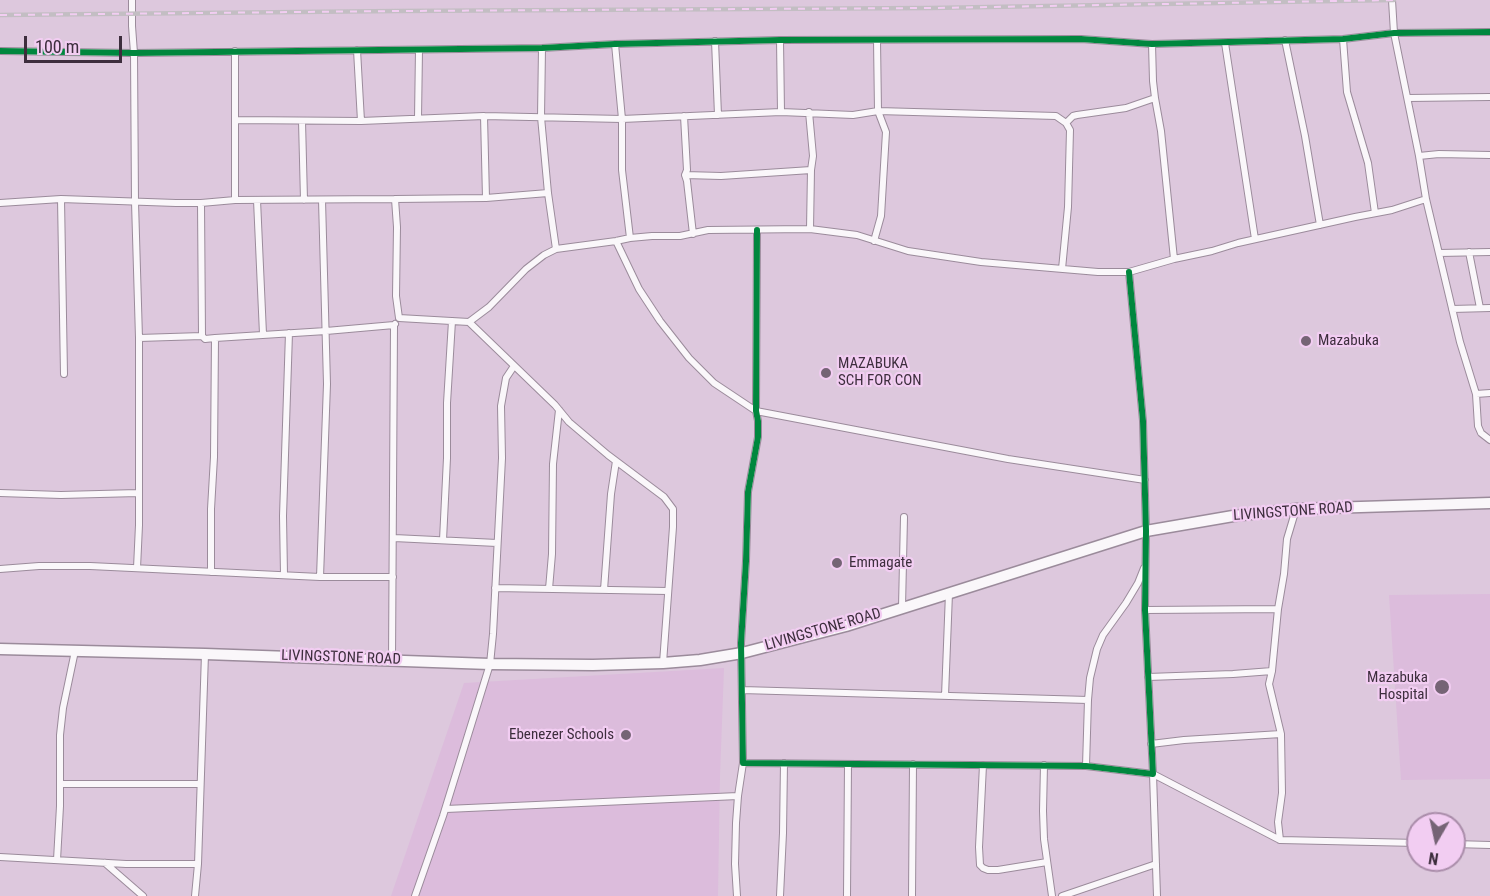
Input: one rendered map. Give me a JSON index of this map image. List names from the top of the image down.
{
  "streets": {
    "highway": ["LIVINGSTONE ROAD"]
  },
  "places": [
    "Mazabuka",
    "MAZABUKA SCH FOR CON",
    "Emmagate",
    "Mazabuka Hospital",
    "Ebenezer Schools"
  ],
  "scale_bar": "100 m",
  "north": "bottom"
}
